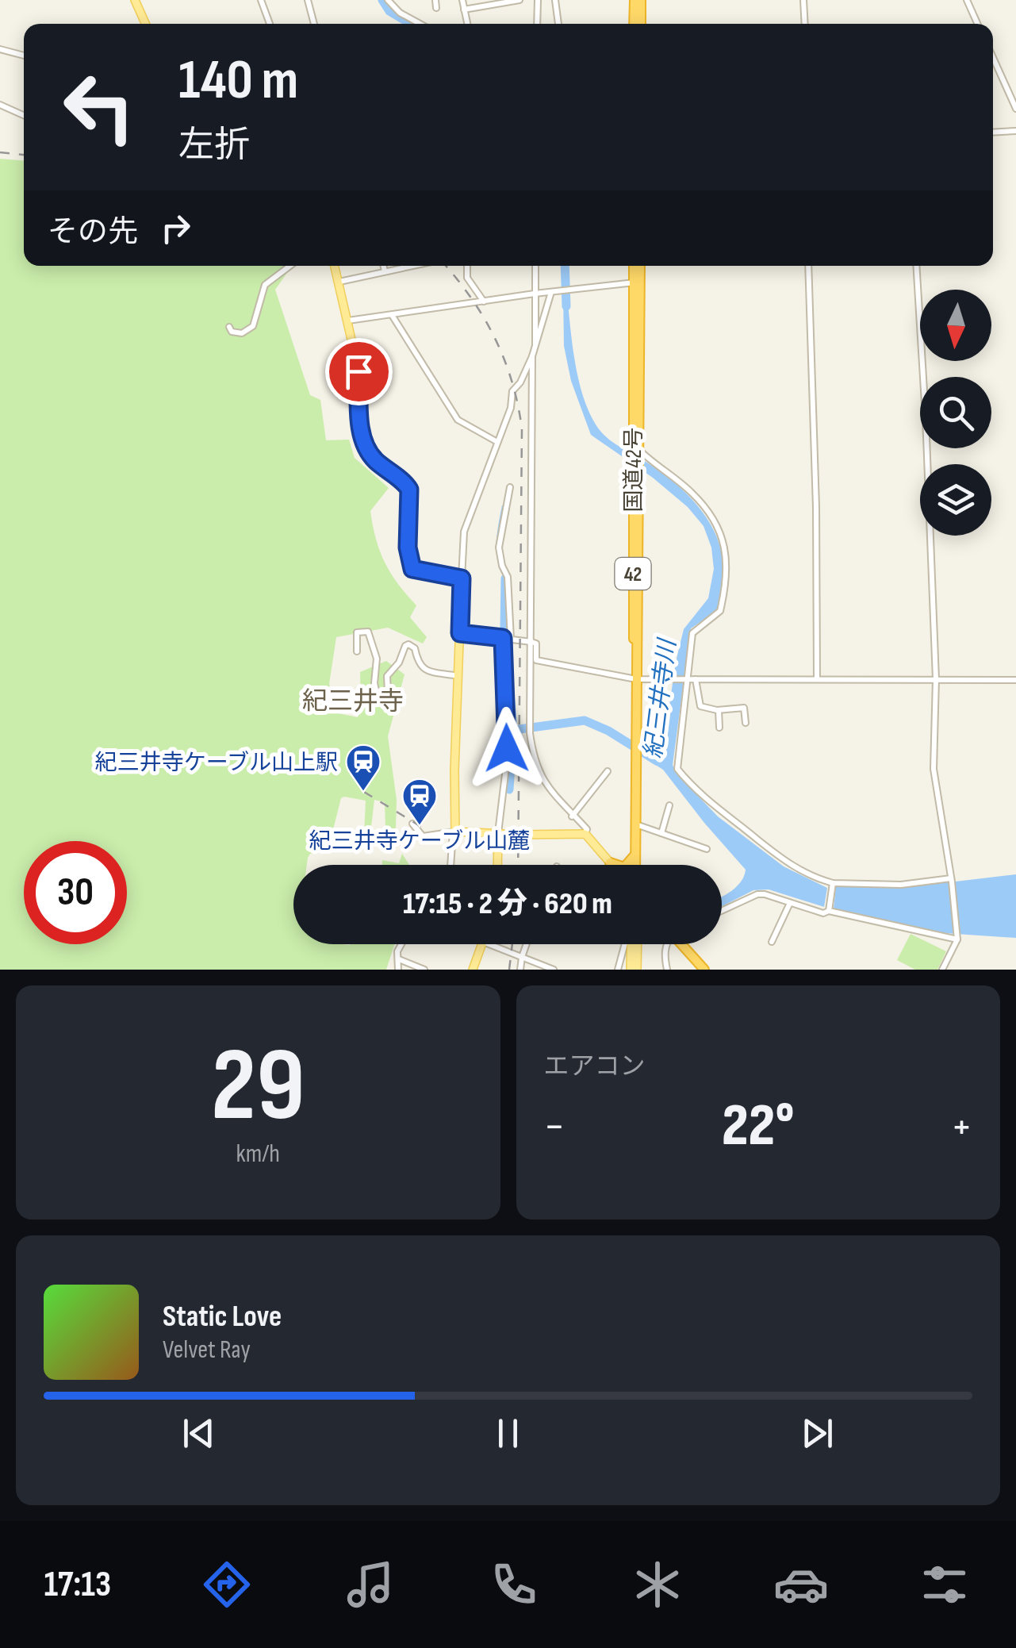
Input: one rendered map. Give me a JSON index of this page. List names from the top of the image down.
{
  "streets": {
    "highway": ["国道42号", "42"]
  },
  "districts": ["紀三井寺"],
  "water": ["紀三井寺川"],
  "places": {
    "station": ["紀三井寺ケーブル山上駅", "紀三井寺ケーブル山麓"]
  },
  "north": "bottom",
  "page": {
    "turn": ["140 m", "左折"],
    "then": "その先",
    "limit": "30",
    "trip": "17:15 · 2 分 · 620 m",
    "tile": [
      ["29", "km/h"],
      "エアコン"
    ],
    "heat": ["−", "22°", "+"],
    "song": ["Static Love", "Velvet Ray"],
    "tabs": "17:13"
  }
}
